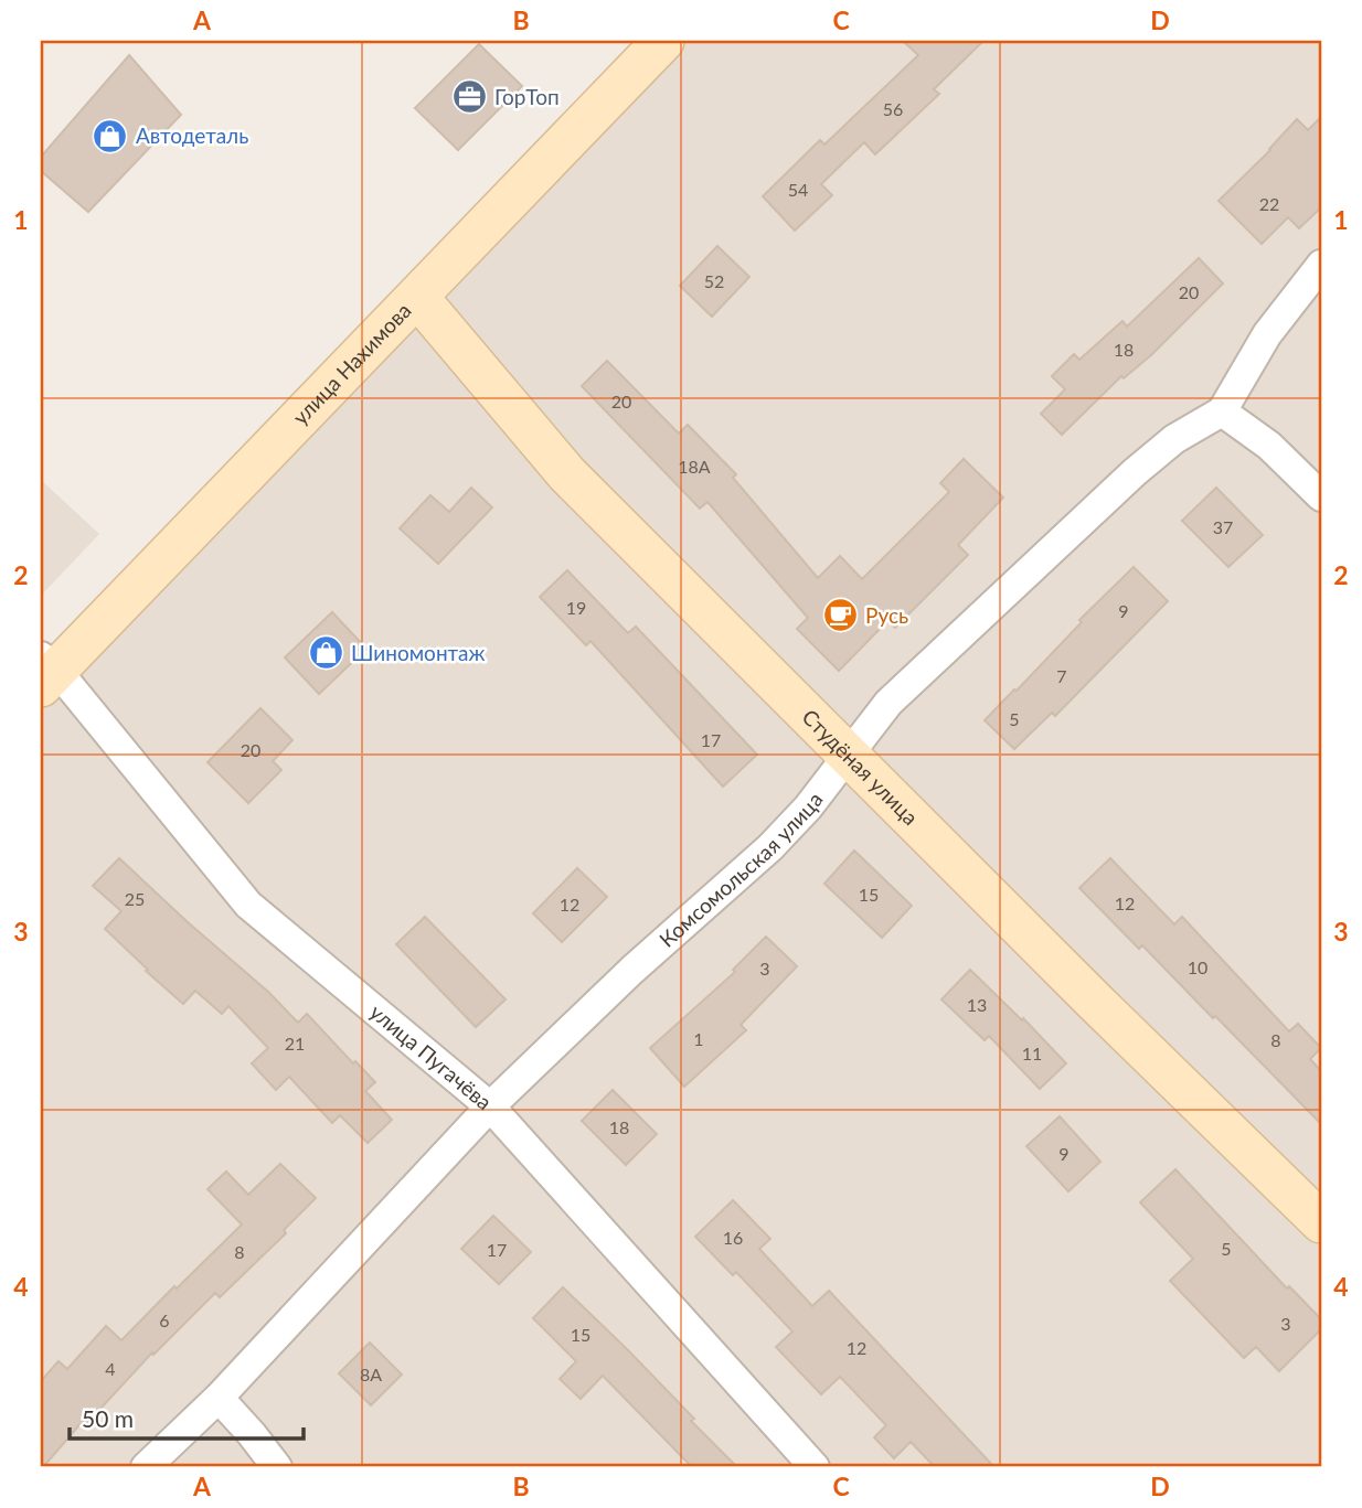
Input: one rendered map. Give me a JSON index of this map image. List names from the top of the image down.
{
  "streets": {
    "street": [
      "улица Нахимова",
      "Студёная улица",
      "Комсомольская улица",
      "улица Пугачёва"
    ]
  },
  "crossings": [
    ["улица Нахимова", "Студёная улица"],
    ["улица Нахимова", "улица Пугачёва"],
    ["Студёная улица", "Комсомольская улица"],
    ["Комсомольская улица", "улица Пугачёва"]
  ],
  "places": {
    "office": ["ГорТоп"],
    "shop": ["Автодеталь", "Шиномонтаж"],
    "cafe": ["Русь"]
  },
  "house_numbers": [
    "56",
    "54",
    "22",
    "52",
    "20",
    "18",
    "20",
    "18А",
    "37",
    "19",
    "9",
    "7",
    "5",
    "17",
    "20",
    "15",
    "25",
    "12",
    "12",
    "10",
    "3",
    "13",
    "1",
    "8",
    "21",
    "11",
    "18",
    "9",
    "16",
    "5",
    "17",
    "8",
    "6",
    "3",
    "15",
    "12",
    "4",
    "8А"
  ],
  "scale_bar": "50 m",
  "grid": {
    "columns": [
      "A",
      "B",
      "C",
      "D"
    ],
    "rows": [
      "1",
      "2",
      "3",
      "4"
    ]
  }
}
